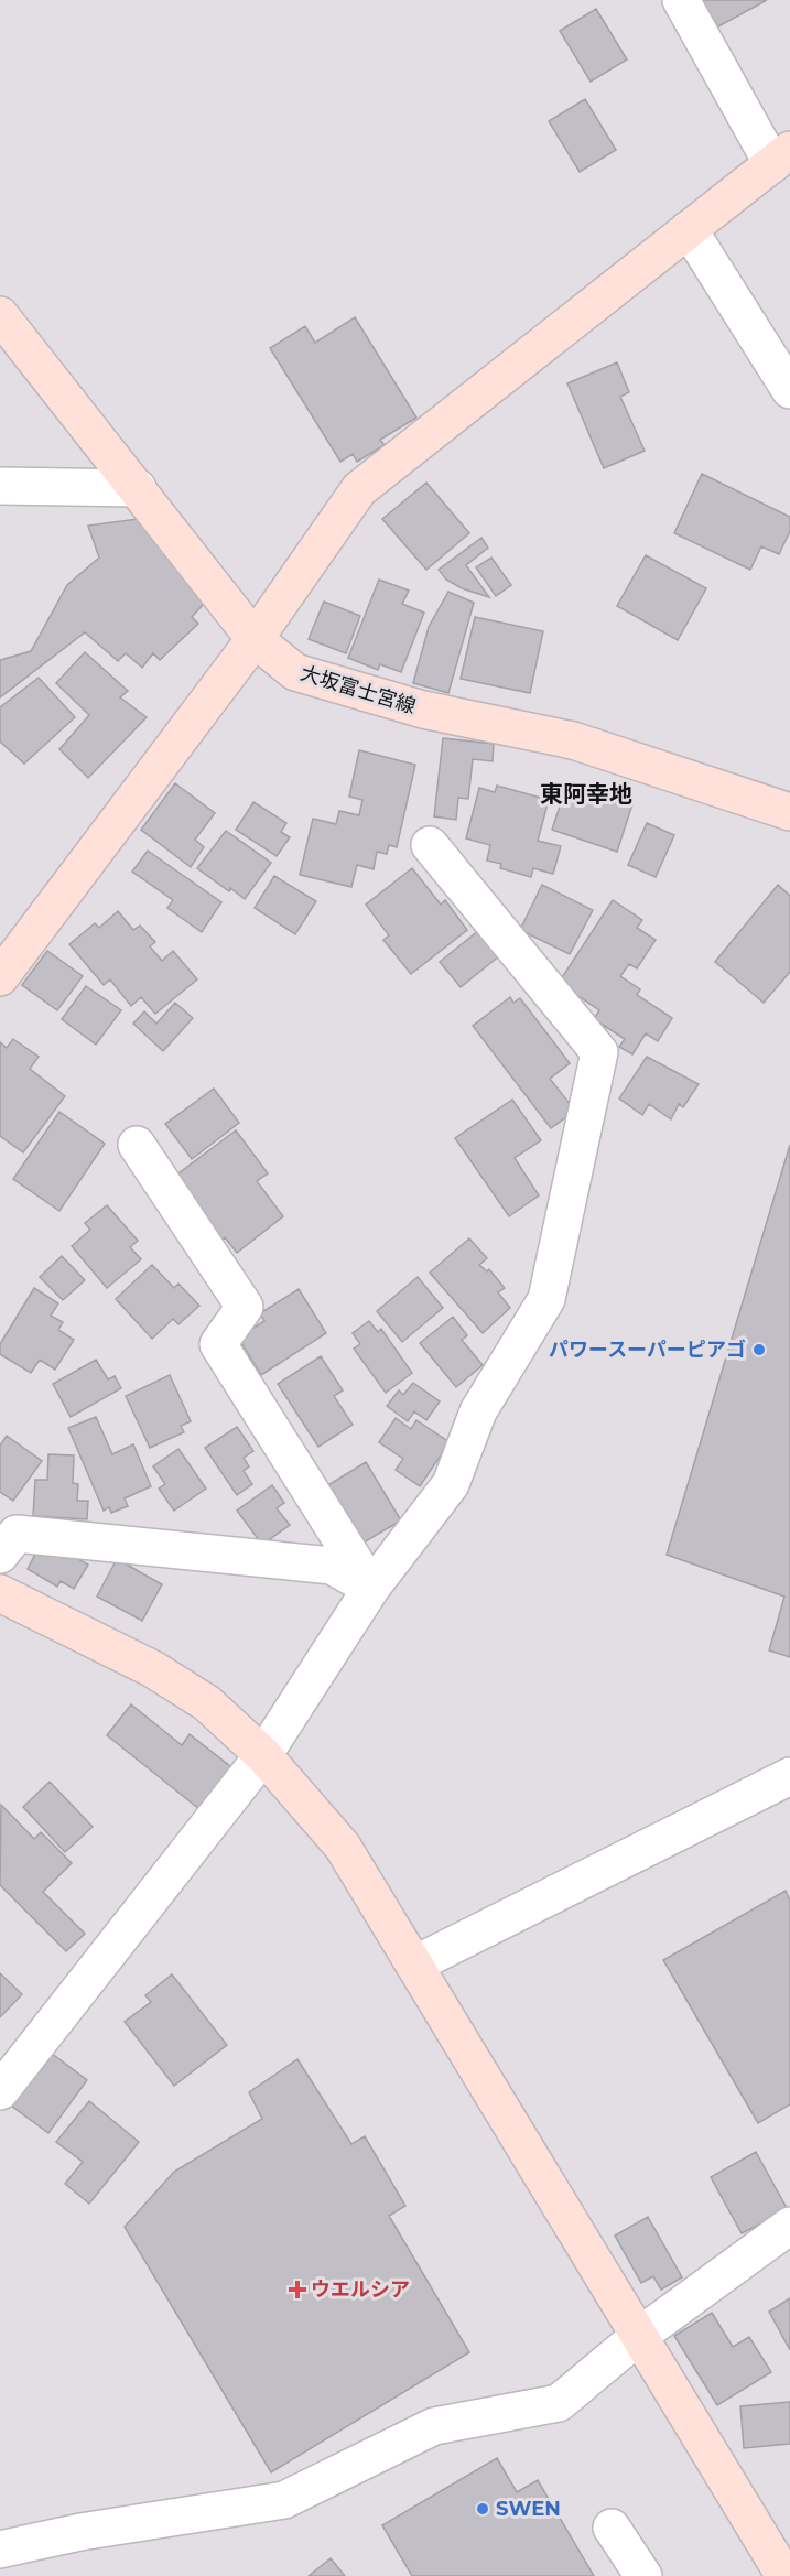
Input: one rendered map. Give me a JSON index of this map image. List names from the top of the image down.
{
  "streets": {
    "street": ["大坂富士宮線"]
  },
  "districts": ["東阿幸地"],
  "places": {
    "other": ["パワースーパーピアゴ", "SWEN"],
    "health": ["ウエルシア"]
  }
}
